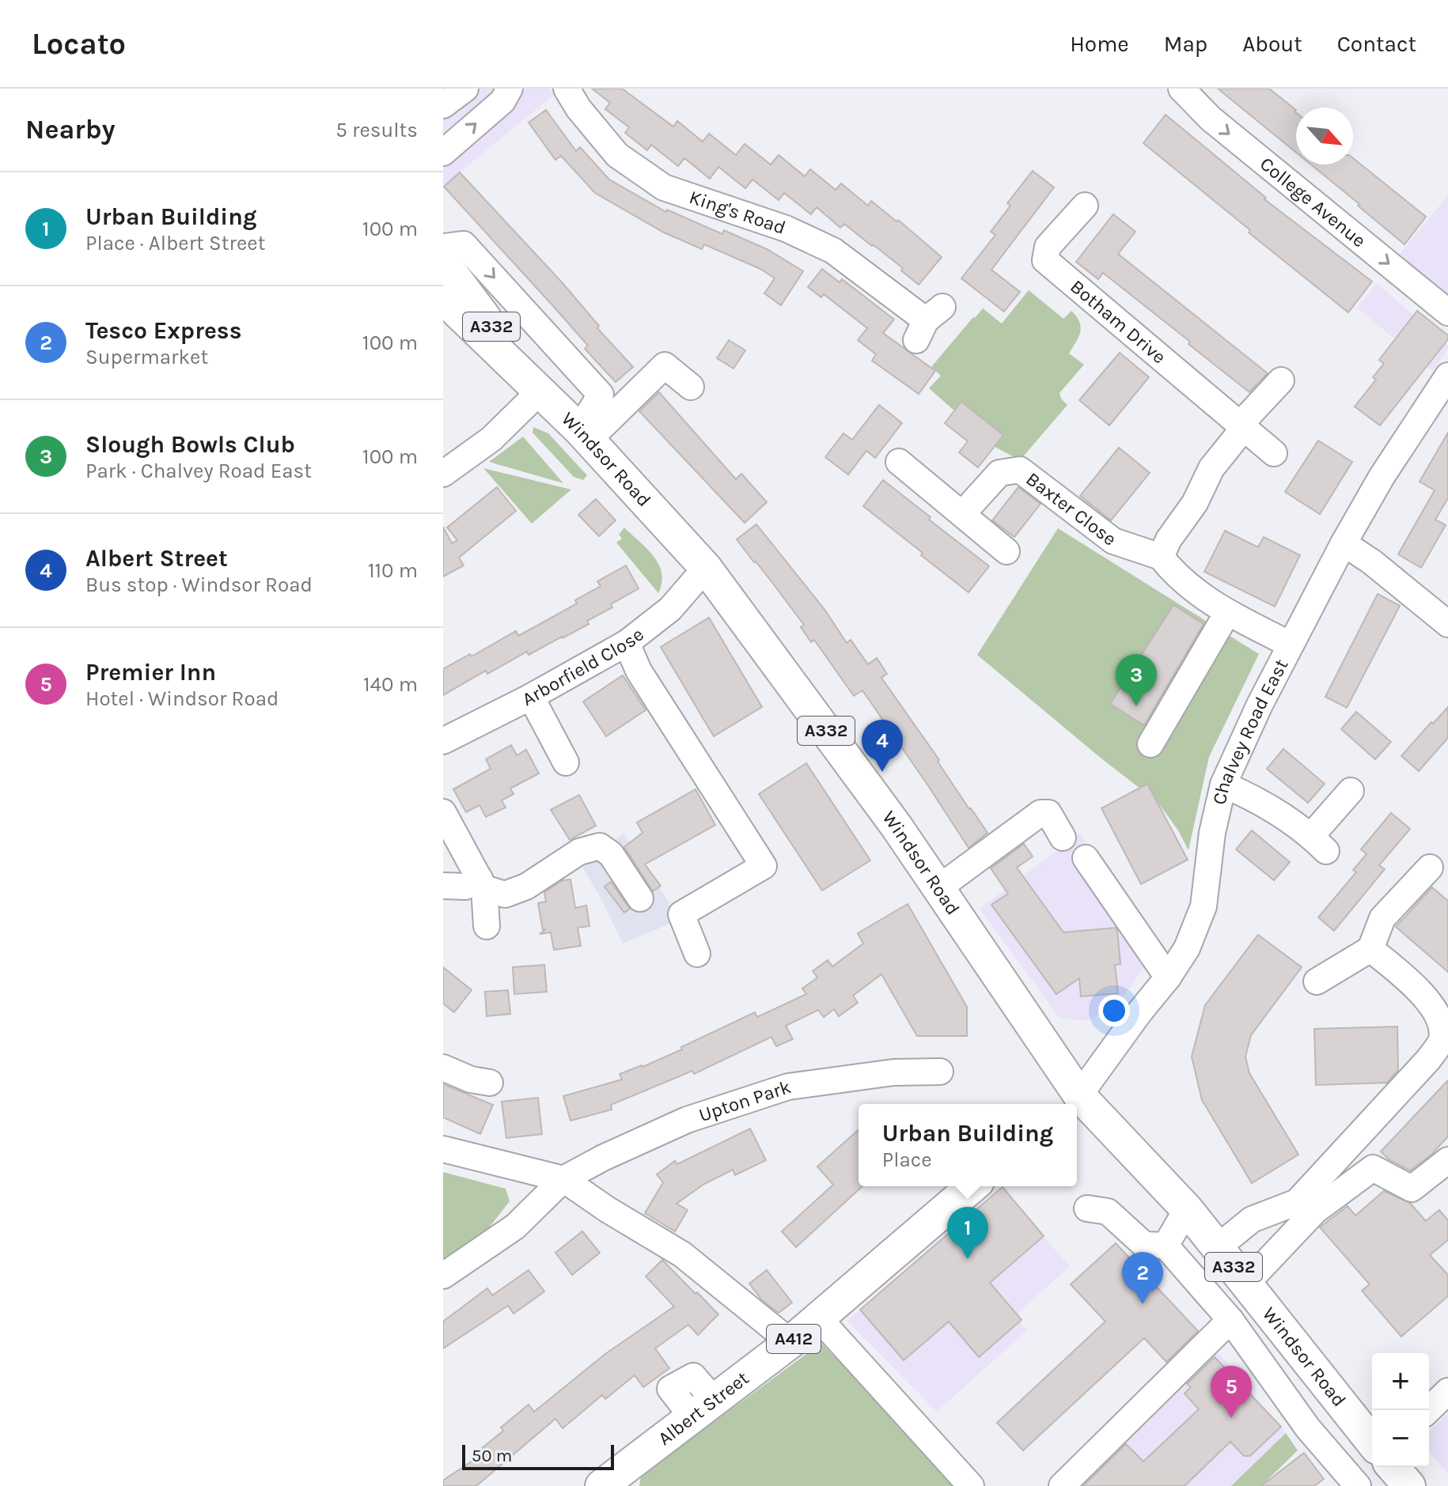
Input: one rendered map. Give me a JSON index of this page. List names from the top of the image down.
{
  "streets": {
    "main road": [
      "A332",
      "Windsor Road",
      "A412",
      "Albert Street"
    ],
    "street": [
      "College Avenue",
      "King's Road",
      "Botham Drive",
      "Baxter Close",
      "Arborfield Close",
      "Chalvey Road East",
      "Upton Park"
    ]
  },
  "crossings": [
    ["A332", "Windsor Road"],
    ["Windsor Road", "Arborfield Close"],
    ["Windsor Road", "Chalvey Road East"]
  ],
  "one_way": ["College Avenue"],
  "scale_bar": "50 m",
  "north": "bottom right",
  "page": {
    "header": "Locato",
    "nav": [
      "Home",
      "Map",
      "About",
      "Contact"
    ],
    "heading": ["Nearby", "5 results"],
    "list": [
      {
        "mark": "1",
        "name": "Urban Building",
        "note": "Place · Albert Street",
        "value": "100 m"
      },
      {
        "mark": "2",
        "name": "Tesco Express",
        "note": "Supermarket",
        "value": "100 m"
      },
      {
        "mark": "3",
        "name": "Slough Bowls Club",
        "note": "Park · Chalvey Road East",
        "value": "100 m"
      },
      {
        "mark": "4",
        "name": "Albert Street",
        "note": "Bus stop · Windsor Road",
        "value": "110 m"
      },
      {
        "mark": "5",
        "name": "Premier Inn",
        "note": "Hotel · Windsor Road",
        "value": "140 m"
      }
    ],
    "pins": [
      "3",
      "4",
      "1",
      "2",
      "5"
    ],
    "popup": ["Urban Building", "Place"],
    "map_buttons": ["+", "−"],
    "scale": "50 m"
  }
}
